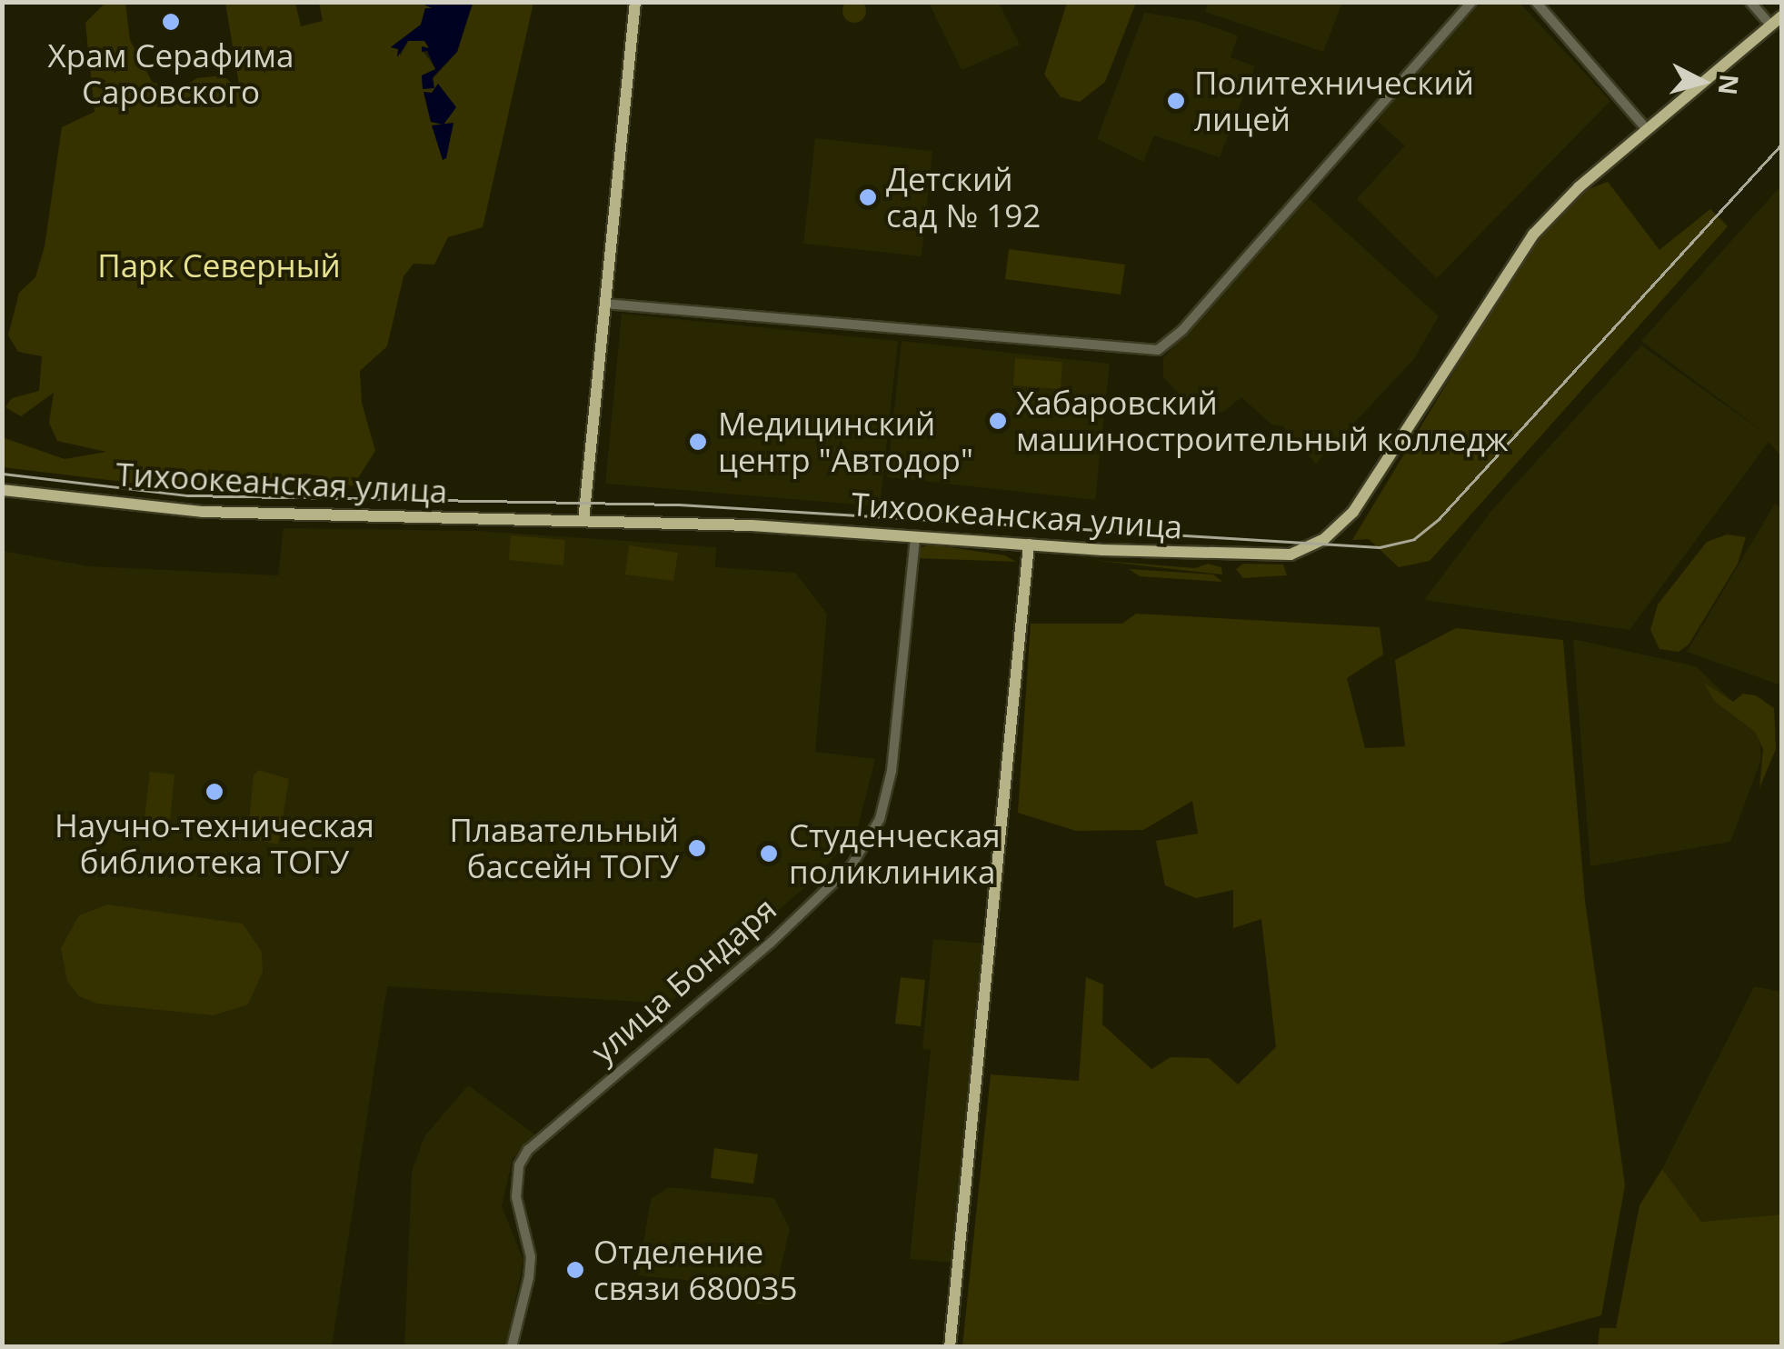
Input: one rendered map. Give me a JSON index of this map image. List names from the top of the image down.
{
  "streets": {
    "main road": ["Тихоокеанская улица"],
    "street": ["улица Бондаря"]
  },
  "crossings": [
    ["Тихоокеанская улица", "улица Бондаря"]
  ],
  "parks": ["Парк Северный"],
  "places": [
    "Храм Серафима Саровского",
    "Политехнический лицей",
    "Детский сад № 192",
    "Хабаровский машиностроительный колледж",
    "Медицинский центр \"Автодор\"",
    "Научно-техническая библиотека ТОГУ",
    "Плавательный бассейн ТОГУ",
    "Студенческая поликлиника",
    "Отделение связи 680035"
  ],
  "north": "right"
}
